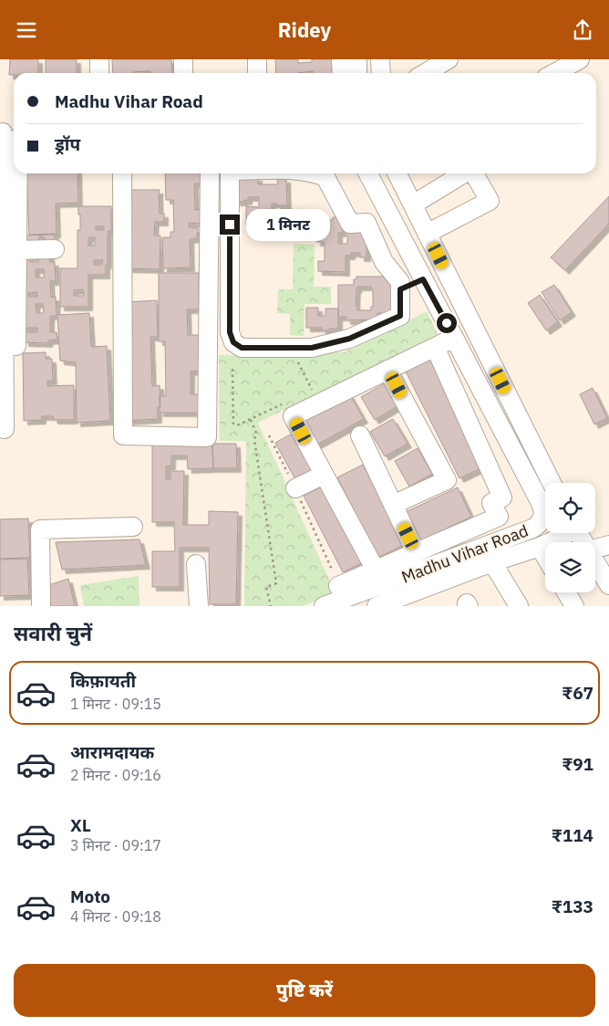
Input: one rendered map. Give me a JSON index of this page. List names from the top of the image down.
{
  "streets": {
    "street": ["Madhu Vihar Road"]
  },
  "page": {
    "header": "Ridey",
    "banner": ["Madhu Vihar Road", "ड्रॉप"],
    "bubble": "1 मिनट",
    "heading": "सवारी चुनें",
    "list": [
      {
        "name": "किफ़ायती",
        "note": "1 मिनट · 09:15",
        "value": "₹67"
      },
      {
        "name": "आरामदायक",
        "note": "2 मिनट · 09:16",
        "value": "₹91"
      },
      {
        "name": "XL",
        "note": "3 मिनट · 09:17",
        "value": "₹114"
      },
      {
        "name": "Moto",
        "note": "4 मिनट · 09:18",
        "value": "₹133"
      }
    ],
    "buttons": "पुष्टि करें"
  }
}
